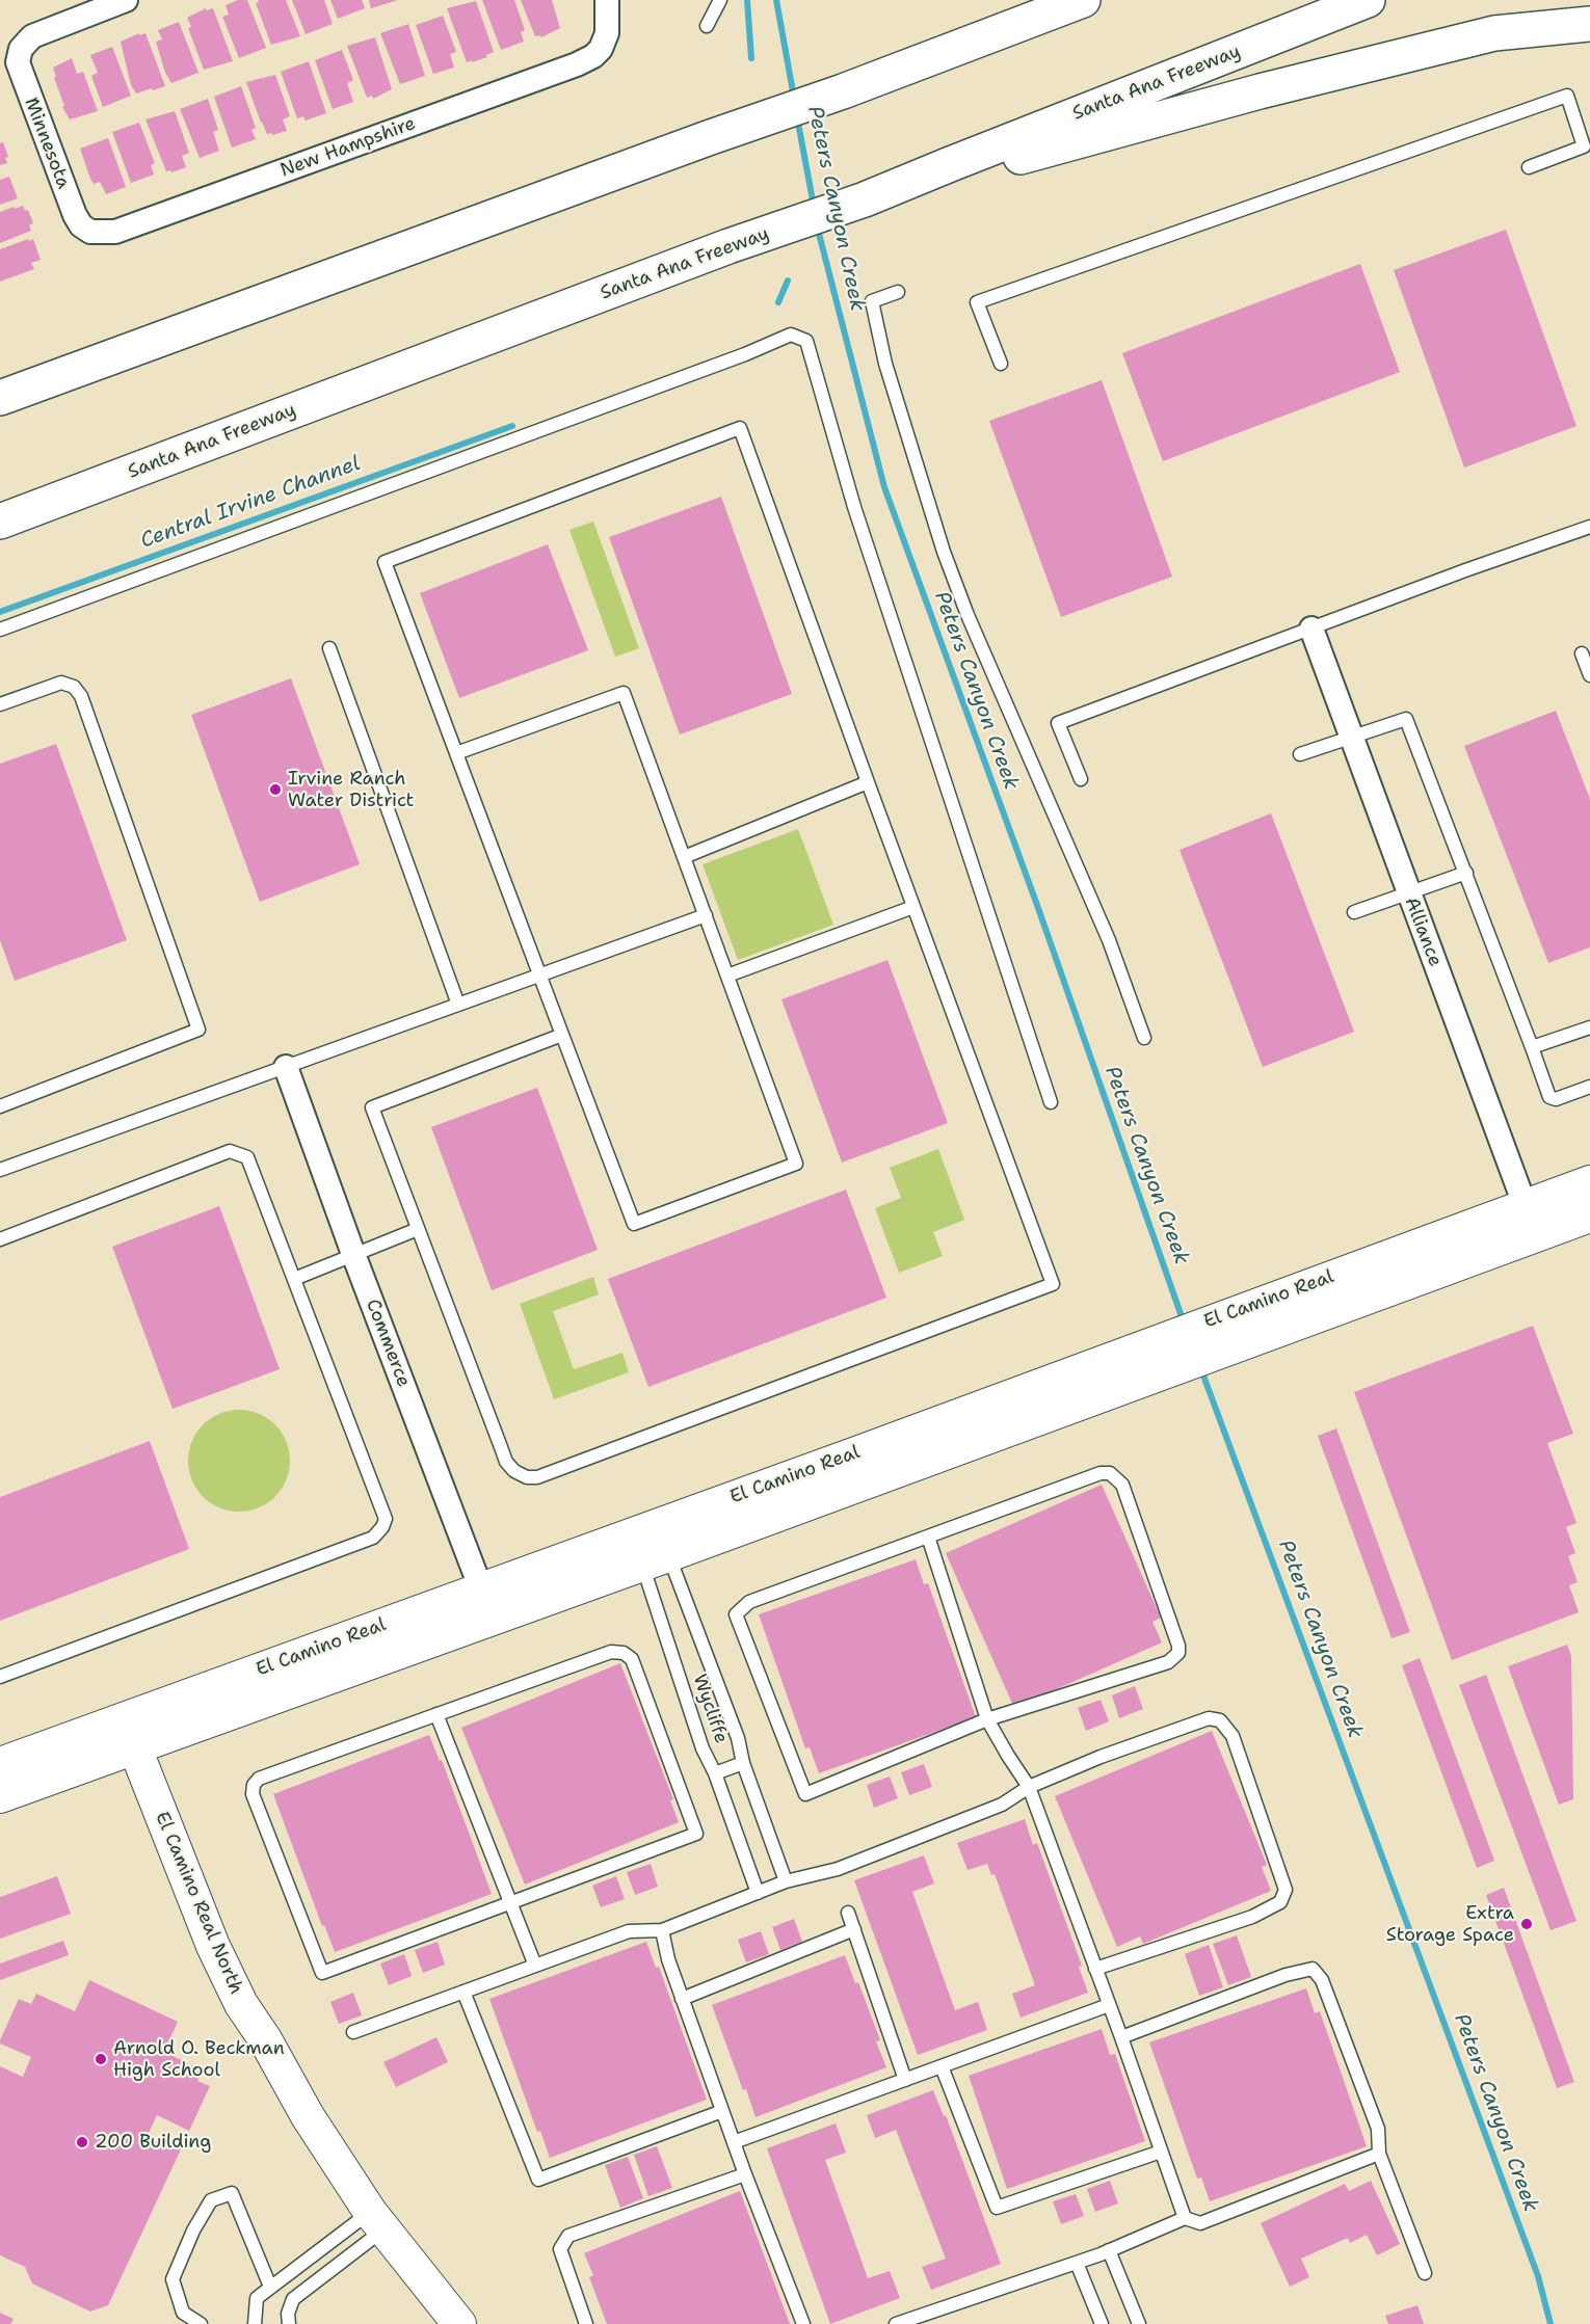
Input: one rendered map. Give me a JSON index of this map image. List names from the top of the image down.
{
  "streets": {
    "highway": ["Santa Ana Freeway"],
    "main road": ["El Camino Real", "El Camino Real North"],
    "street": [
      "Minnesota",
      "New Hampshire",
      "Alliance",
      "Commerce"
    ],
    "lane": ["Wycliffe"]
  },
  "crossings": [
    ["Minnesota", "New Hampshire"],
    ["Alliance", "El Camino Real"],
    ["El Camino Real", "Commerce"],
    ["El Camino Real", "Wycliffe"],
    ["El Camino Real", "El Camino Real North"]
  ],
  "water": ["Peters Canyon Creek", "Central Irvine Channel"],
  "places": [
    "Irvine Ranch Water District",
    "Extra Storage Space",
    "Arnold O. Beckman High School",
    "200 Building"
  ]
}
